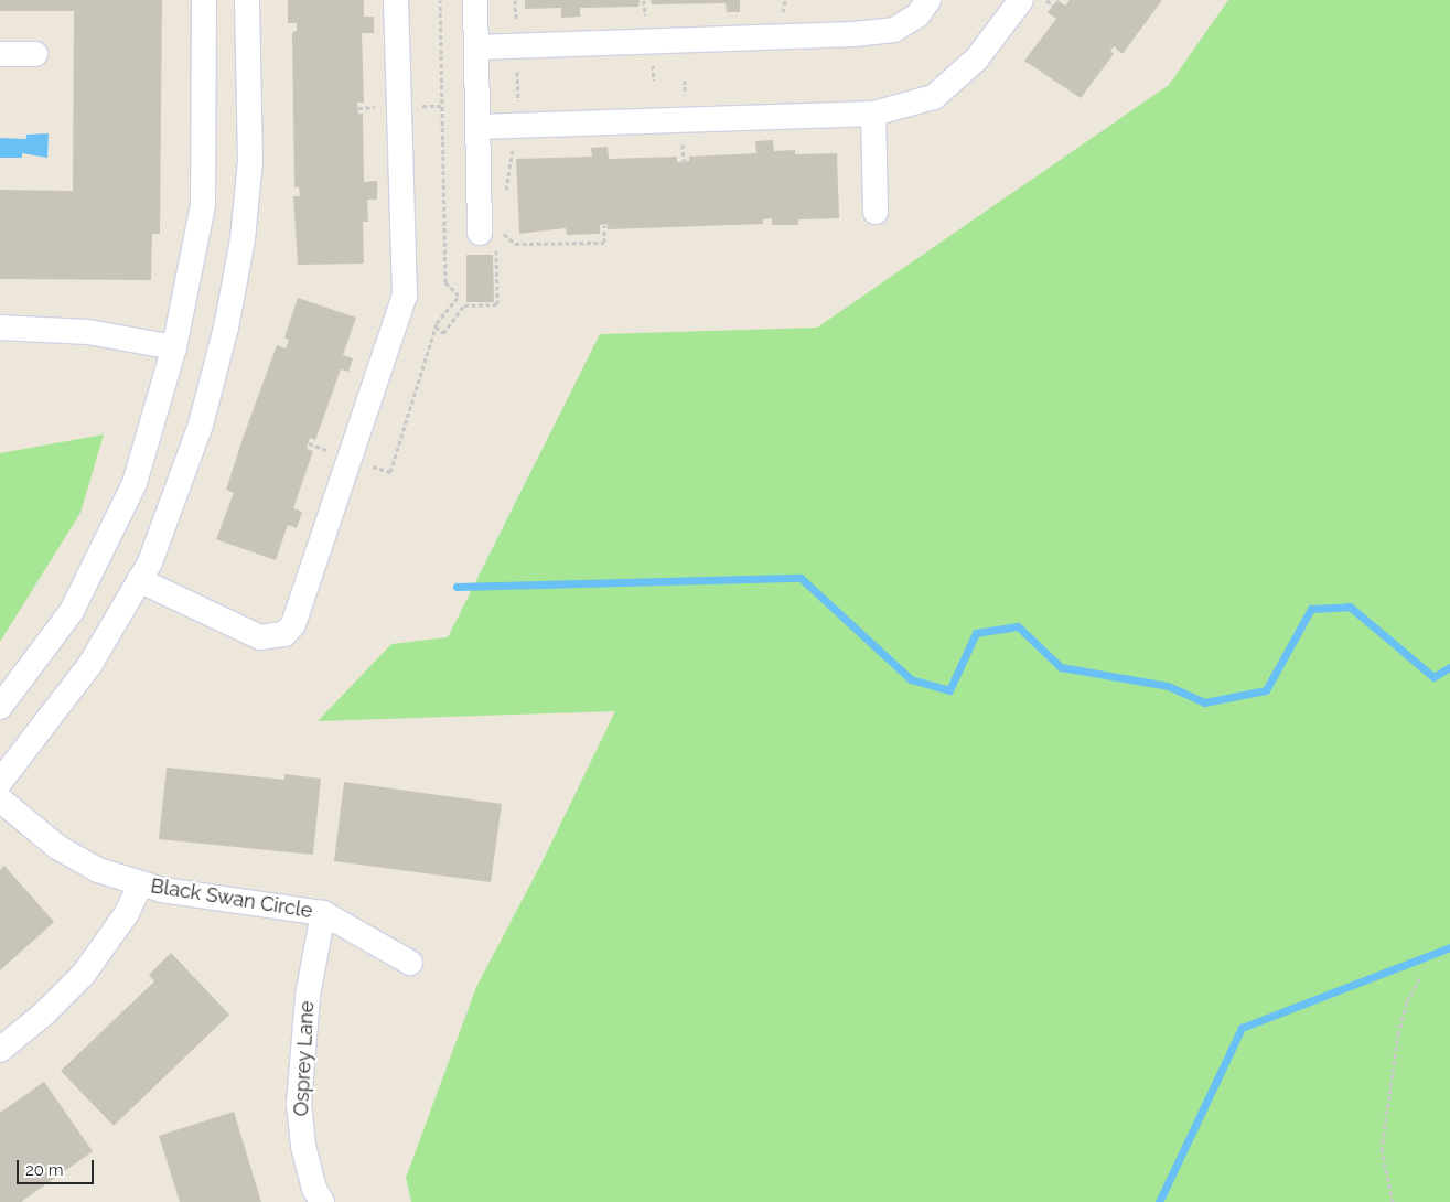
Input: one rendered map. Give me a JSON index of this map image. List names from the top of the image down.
{
  "streets": {
    "street": ["Black Swan Circle", "Osprey Lane"]
  },
  "crossings": [
    ["Black Swan Circle", "Osprey Lane"]
  ],
  "scale_bar": "20 m"
}
